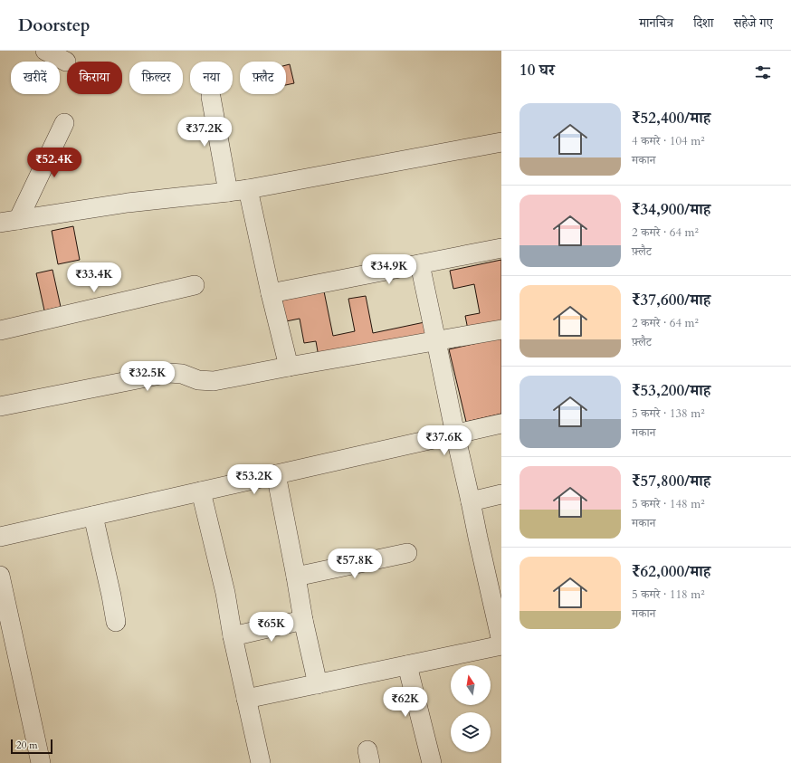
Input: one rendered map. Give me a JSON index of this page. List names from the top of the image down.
{
  "scale_bar": "20 m",
  "north": "top",
  "page": {
    "header": "Doorstep",
    "nav": ["मानचित्र", "दिशा", "सहेजे गए"],
    "heading": "10 घर",
    "chip": [
      "खरीदें",
      "किराया",
      "फ़िल्टर",
      "नया",
      "फ़्लैट"
    ],
    "list": [
      {
        "name": "₹52,400/माह",
        "note": "4 कमरे · 104 m² · मकान"
      },
      {
        "name": "₹34,900/माह",
        "note": "2 कमरे · 64 m² · फ़्लैट"
      },
      {
        "name": "₹37,600/माह",
        "note": "2 कमरे · 64 m² · फ़्लैट"
      },
      {
        "name": "₹53,200/माह",
        "note": "5 कमरे · 138 m² · मकान"
      },
      {
        "name": "₹57,800/माह",
        "note": "5 कमरे · 148 m² · मकान"
      },
      {
        "name": "₹62,000/माह",
        "note": "5 कमरे · 118 m² · मकान"
      }
    ],
    "price": [
      "₹37.2K",
      "₹52.4K",
      "₹34.9K",
      "₹33.4K",
      "₹32.5K",
      "₹37.6K",
      "₹53.2K",
      "₹57.8K",
      "₹65K",
      "₹62K"
    ],
    "scale": "20 m"
  }
}
